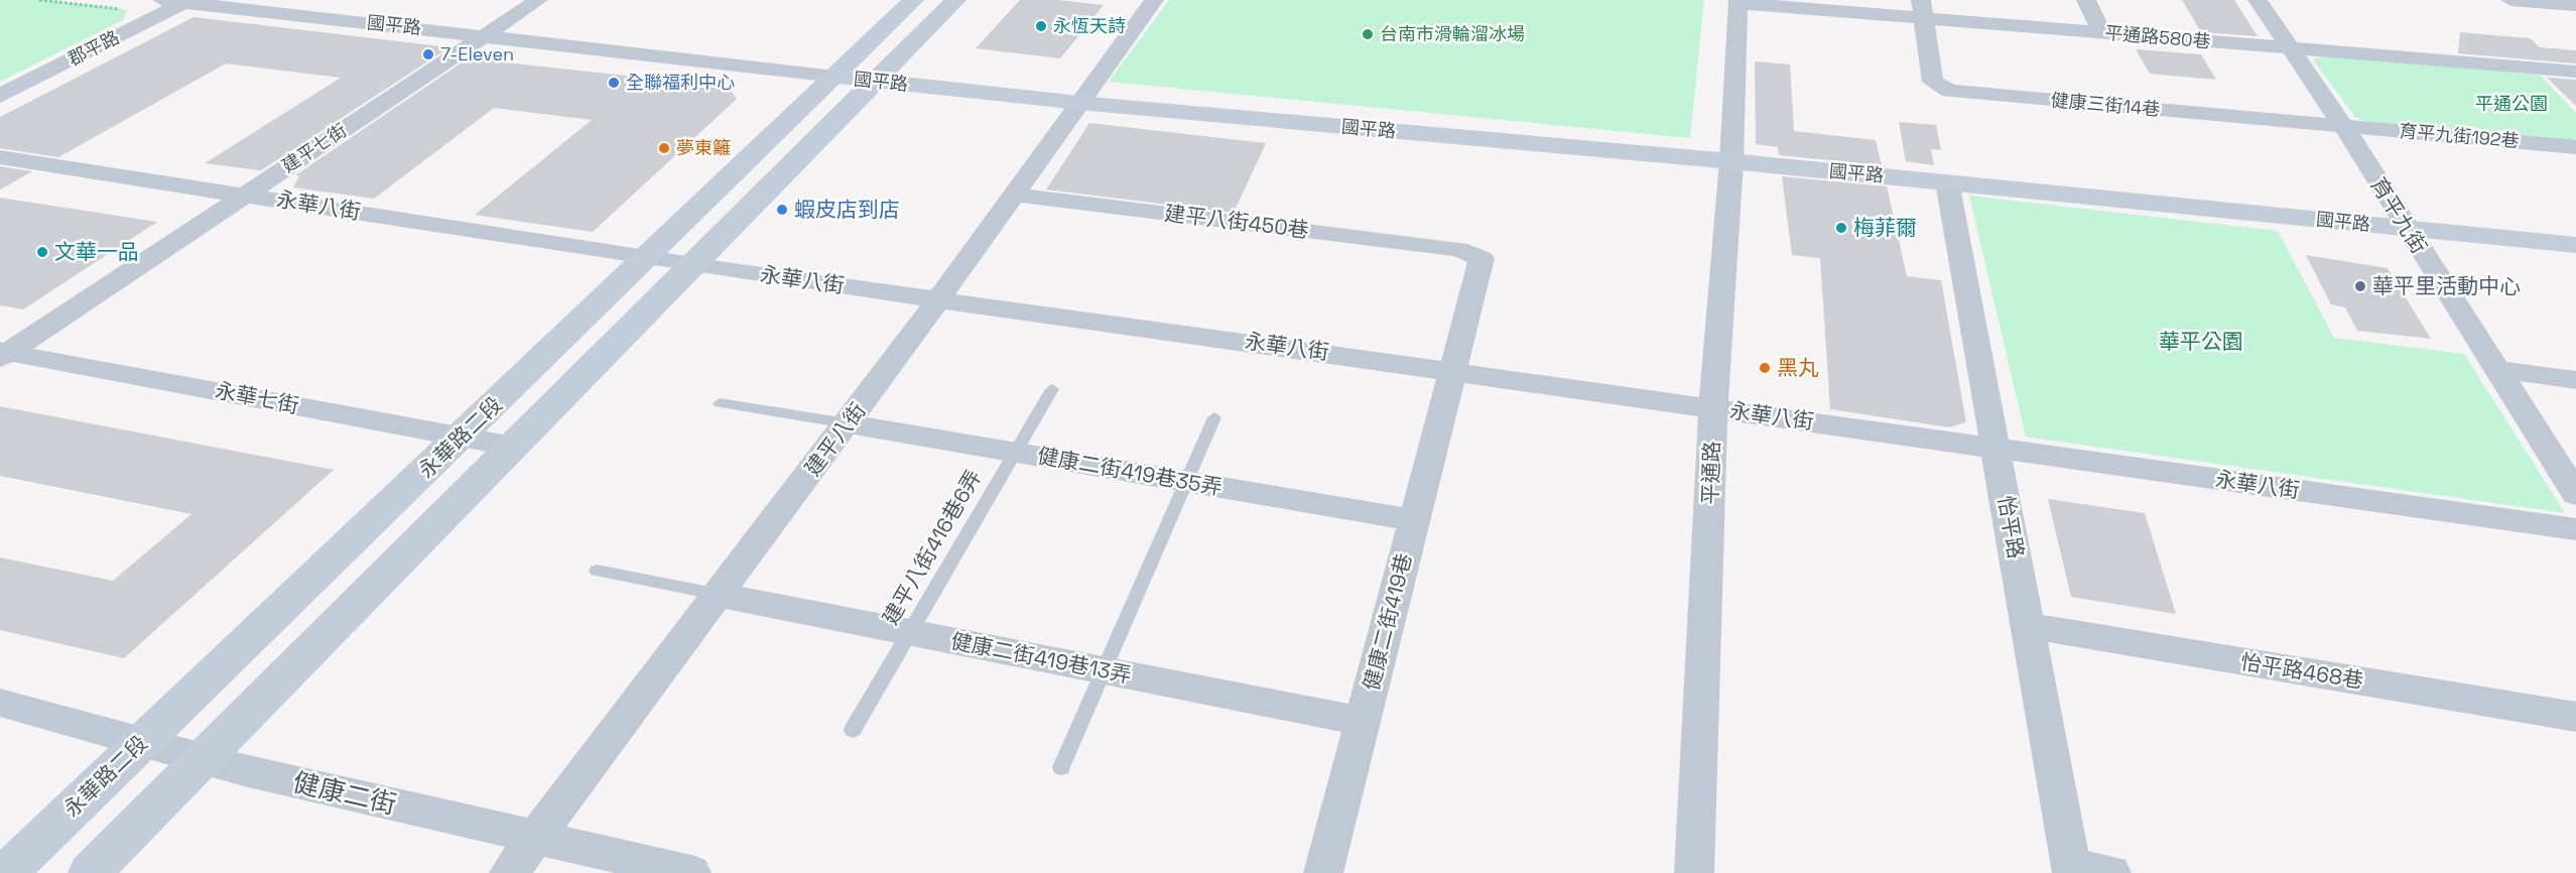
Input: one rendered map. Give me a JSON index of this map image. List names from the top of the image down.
{
  "streets": {
    "street": [
      "國平路",
      "平通路580巷",
      "郡平路",
      "健康三街14巷",
      "育平九街192巷",
      "建平七街",
      "永華八街",
      "育平九街",
      "建平八街450巷",
      "永華七街",
      "永華路二段",
      "建平八街",
      "健康二街419巷35弄",
      "平通路",
      "怡平路",
      "健康二街419巷",
      "健康二街419巷13弄",
      "怡平路468巷",
      "健康二街"
    ],
    "lane": ["建平八街416巷6弄"]
  },
  "crossings": [
    ["國平路", "郡平路"],
    ["國平路", "建平七街"],
    ["國平路", "育平九街"],
    ["國平路", "永華路二段"],
    ["國平路", "建平八街"],
    ["國平路", "平通路"],
    ["國平路", "怡平路"],
    ["平通路580巷", "健康三街14巷"],
    ["平通路580巷", "育平九街"],
    ["平通路580巷", "平通路"],
    ["健康三街14巷", "育平九街192巷"],
    ["健康三街14巷", "育平九街"],
    ["育平九街192巷", "育平九街"],
    ["建平七街", "永華八街"],
    ["建平七街", "永華七街"],
    ["永華八街", "永華路二段"],
    ["永華八街", "建平八街"],
    ["永華八街", "平通路"],
    ["永華八街", "怡平路"],
    ["永華八街", "健康二街419巷"],
    ["建平八街450巷", "建平八街"],
    ["建平八街450巷", "健康二街419巷"],
    ["永華七街", "永華路二段"],
    ["永華路二段", "健康二街"],
    ["建平八街", "健康二街419巷35弄"],
    ["建平八街", "健康二街419巷13弄"],
    ["建平八街", "健康二街"],
    ["健康二街419巷35弄", "建平八街416巷6弄"],
    ["健康二街419巷35弄", "健康二街419巷"],
    ["怡平路", "怡平路468巷"],
    ["建平八街416巷6弄", "健康二街419巷13弄"],
    ["健康二街419巷", "健康二街419巷13弄"]
  ],
  "parks": ["平通公園", "華平公園"],
  "places": [
    "永恆天詩",
    "台南市滑輪溜冰場",
    "7-Eleven",
    "全聯福利中心",
    "夢東籬",
    "蝦皮店到店",
    "梅菲爾",
    "文華一品",
    "華平里活動中心",
    "黑丸"
  ]
}
